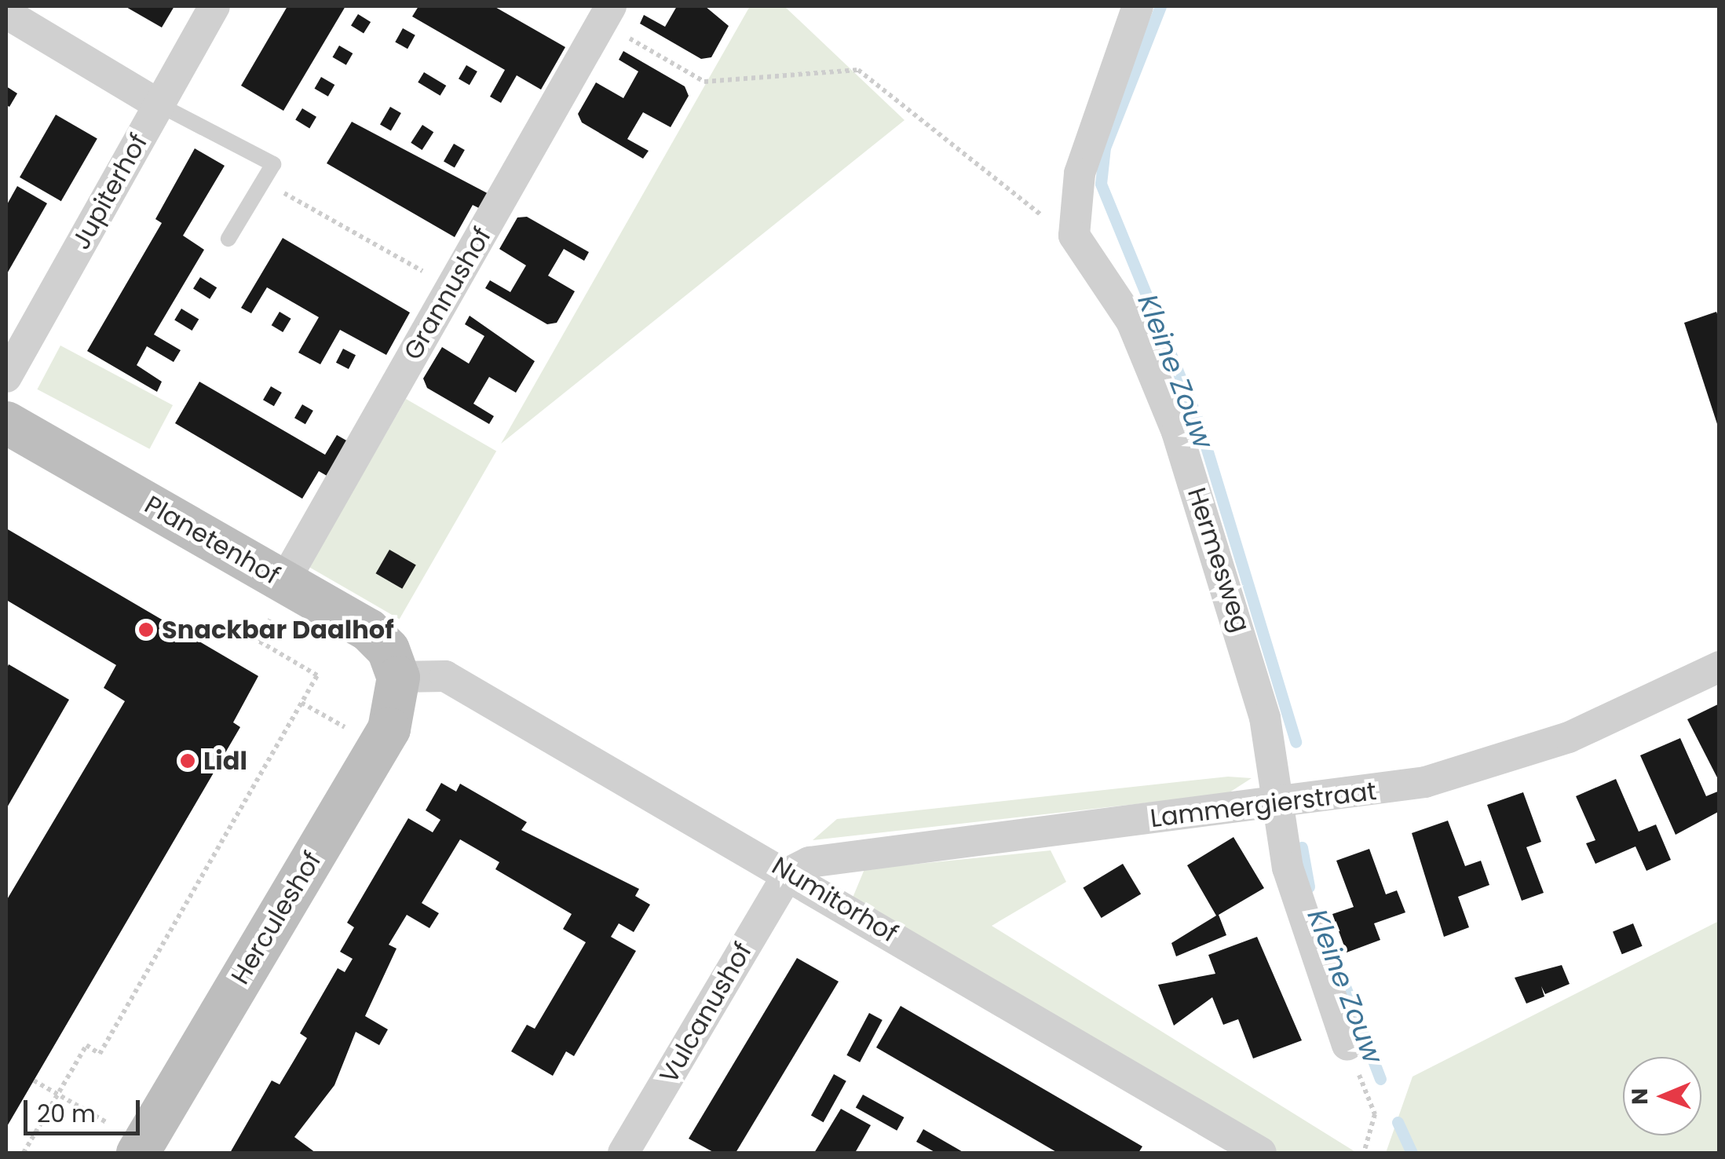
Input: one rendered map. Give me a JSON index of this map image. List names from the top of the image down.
{
  "streets": {
    "street": [
      "Jupiterhof",
      "Grannushof",
      "Planetenhof",
      "Hermesweg",
      "Lammergierstraat",
      "Numitorhof",
      "Herculeshof",
      "Vulcanushof"
    ]
  },
  "crossings": [
    ["Grannushof", "Planetenhof"],
    ["Planetenhof", "Numitorhof"],
    ["Planetenhof", "Herculeshof"],
    ["Hermesweg", "Lammergierstraat"],
    ["Lammergierstraat", "Numitorhof"],
    ["Lammergierstraat", "Vulcanushof"],
    ["Numitorhof", "Herculeshof"],
    ["Numitorhof", "Vulcanushof"]
  ],
  "water": ["Kleine Zouw"],
  "places": ["Snackbar Daalhof", "Lidl"],
  "scale_bar": "20 m",
  "north": "left"
}
